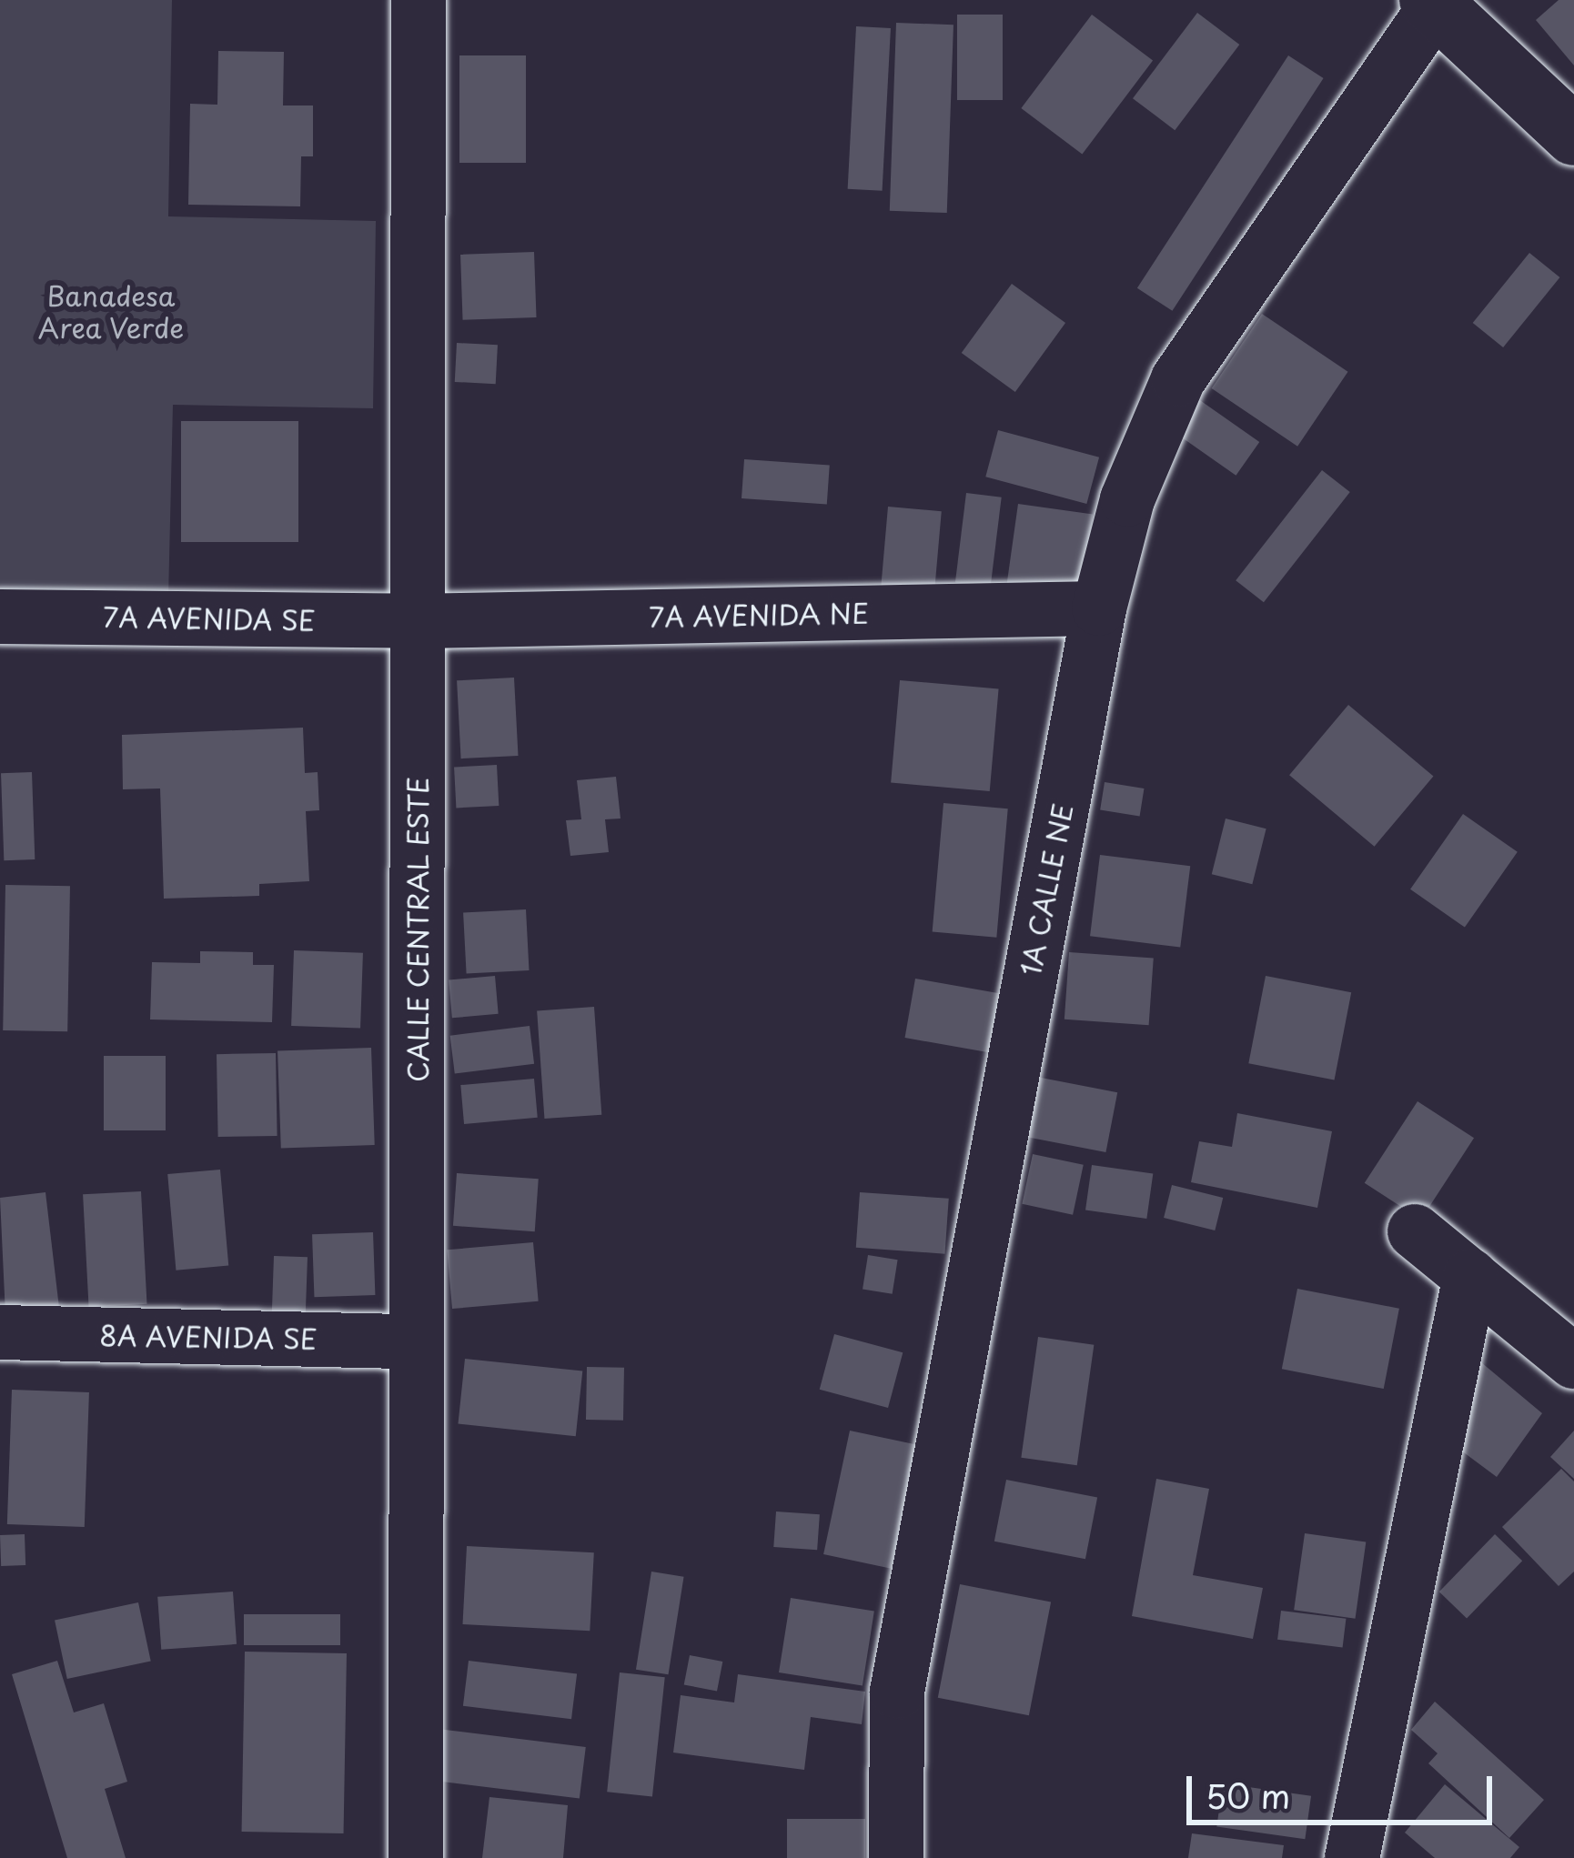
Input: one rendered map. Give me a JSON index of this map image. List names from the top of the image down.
{
  "streets": {
    "street": [
      "7A AVENIDA NE",
      "7A AVENIDA SE",
      "1A CALLE NE",
      "CALLE CENTRAL ESTE",
      "8A AVENIDA SE"
    ]
  },
  "crossings": [
    ["7A AVENIDA NE", "7A AVENIDA SE"],
    ["7A AVENIDA NE", "1A CALLE NE"],
    ["7A AVENIDA NE", "CALLE CENTRAL ESTE"],
    ["7A AVENIDA SE", "CALLE CENTRAL ESTE"],
    ["CALLE CENTRAL ESTE", "8A AVENIDA SE"]
  ],
  "parks": ["Banadesa Area Verde"],
  "scale_bar": "50 m"
}
